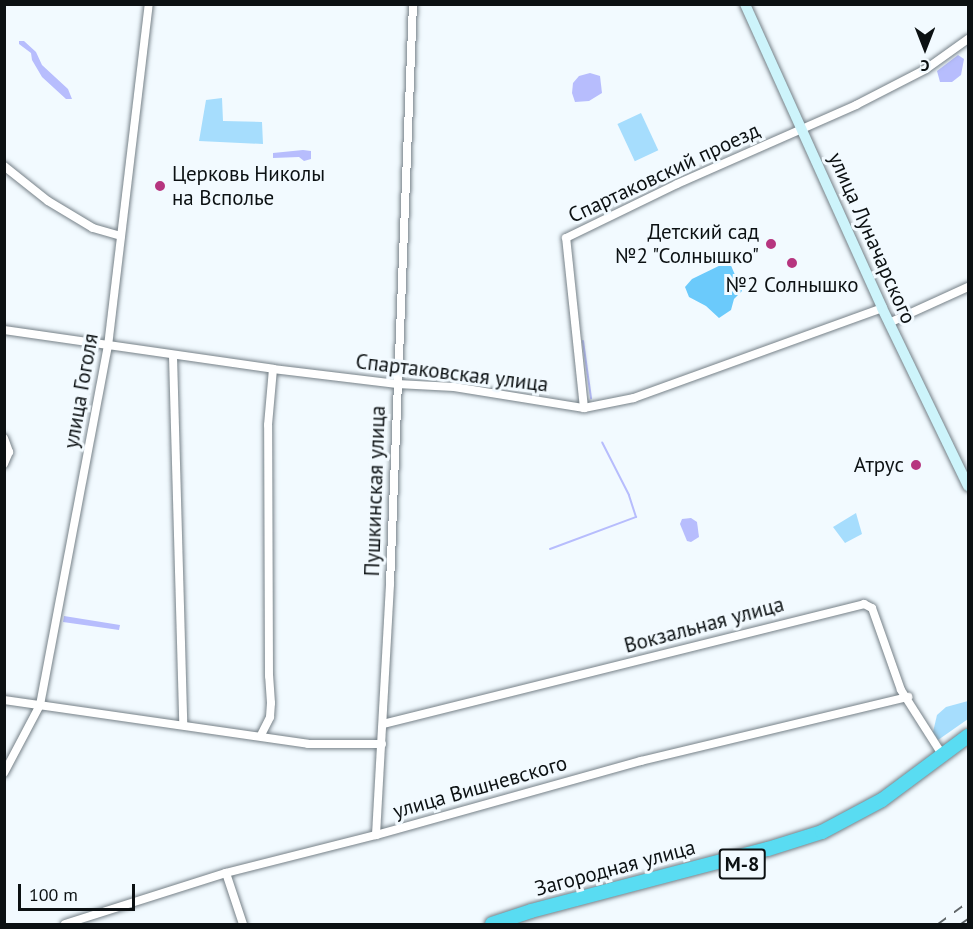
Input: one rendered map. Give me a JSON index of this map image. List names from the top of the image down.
{
  "streets": {
    "highway": ["М-8", "Загородная улица"],
    "street": [
      "Спартаковский проезд",
      "улица Луначарского",
      "Спартаковская улица",
      "улица Гоголя",
      "Пушкинская улица",
      "Вокзальная улица",
      "улица Вишневского"
    ]
  },
  "crossings": [
    ["Спартаковский проезд", "улица Луначарского"],
    ["Спартаковский проезд", "Спартаковская улица"],
    ["улица Луначарского", "Спартаковская улица"],
    ["Спартаковская улица", "улица Гоголя"],
    ["Спартаковская улица", "Пушкинская улица"],
    ["Пушкинская улица", "Вокзальная улица"],
    ["Пушкинская улица", "улица Вишневского"],
    ["Вокзальная улица", "улица Вишневского"],
    ["Вокзальная улица", "Загородная улица"]
  ],
  "places": [
    "Церковь Николы на Всполье",
    "Детский сад №2 \"Солнышко\"",
    "№2 Солнышко",
    "Атрус"
  ],
  "scale_bar": "100 m",
  "north": "bottom"
}
